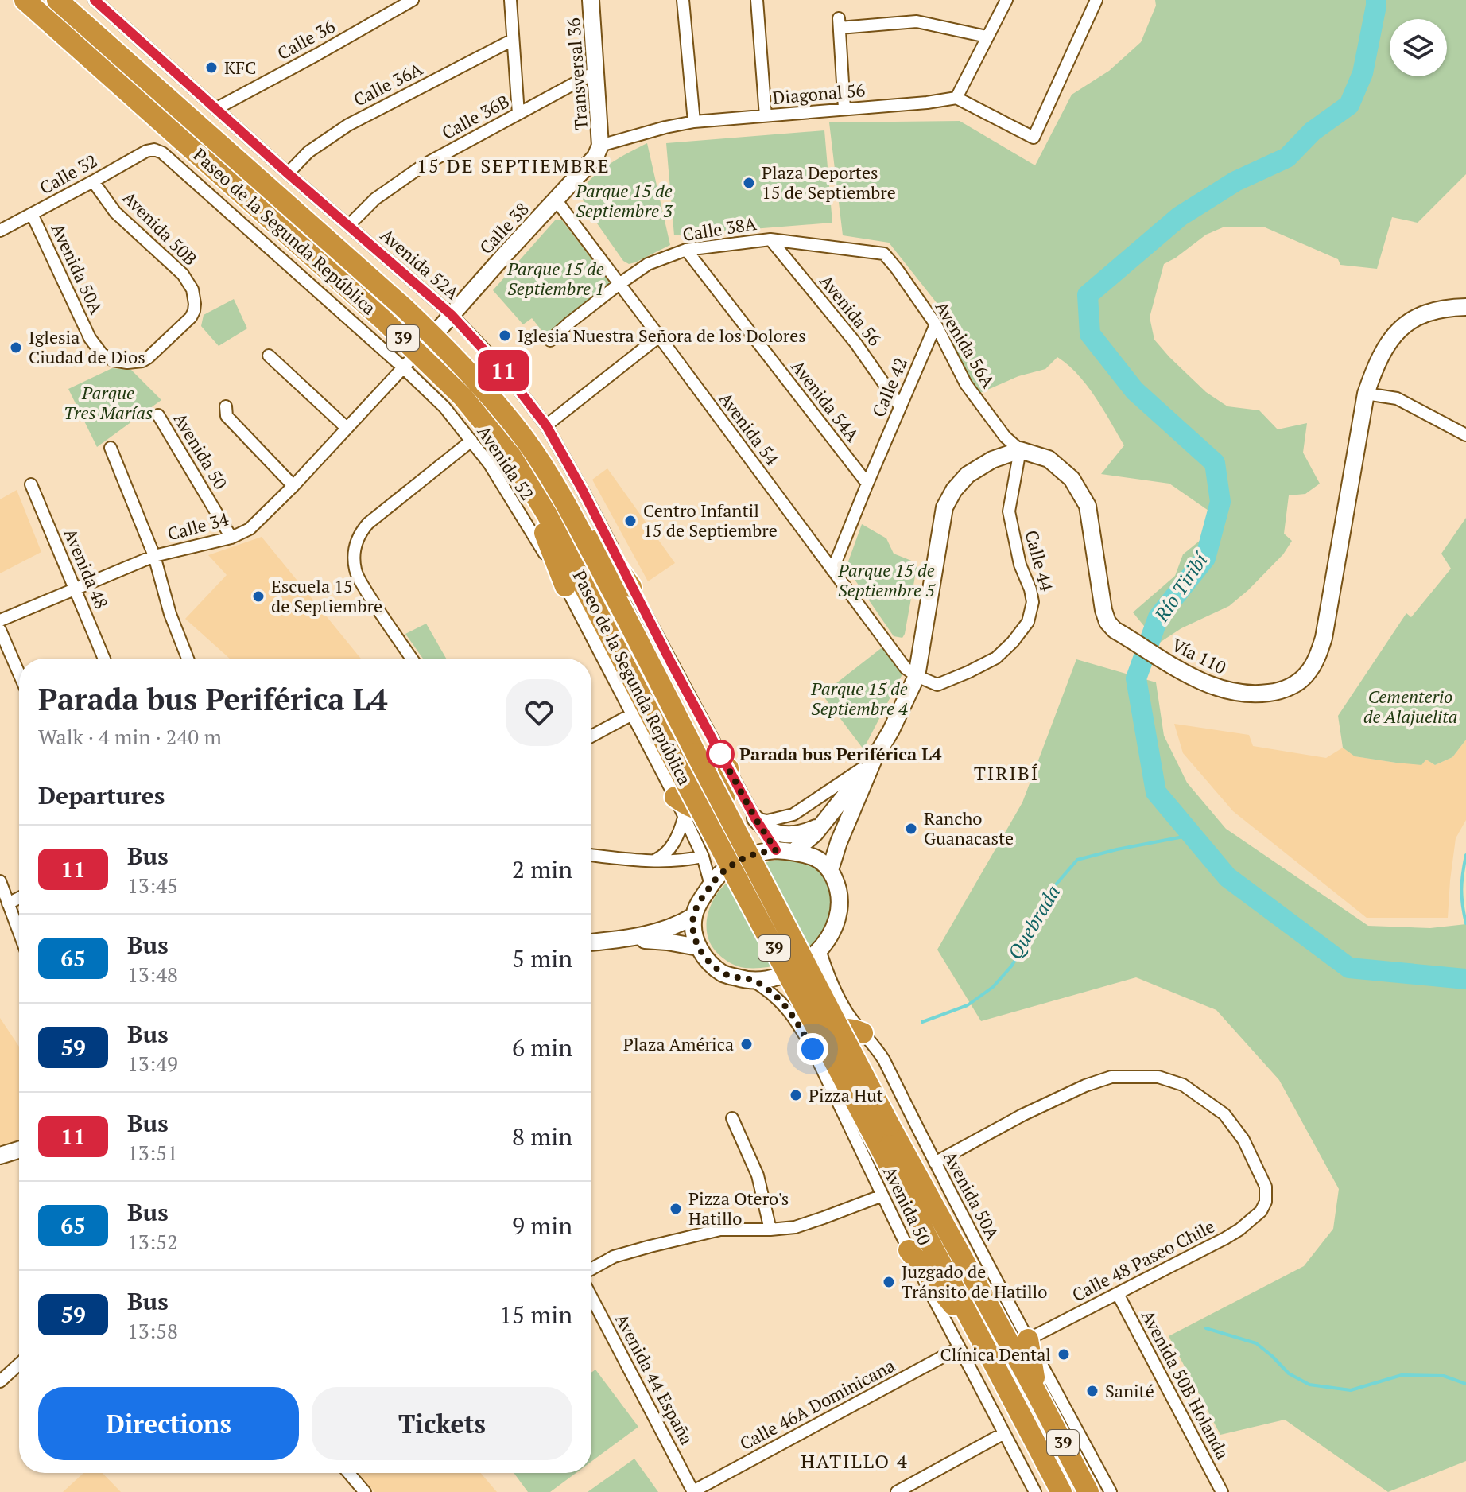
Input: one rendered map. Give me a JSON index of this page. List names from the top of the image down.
{
  "streets": {
    "highway": ["Paseo de la Segunda República", "39"],
    "main road": ["Transversal 36", "Calle 38", "Vía 110"],
    "street": [
      "Calle 36",
      "Calle 36A",
      "Diagonal 56",
      "Calle 36B",
      "Calle 32",
      "Avenida 50B",
      "Calle 38A",
      "Avenida 52A",
      "Avenida 50A",
      "Avenida 56",
      "Avenida 56A",
      "Calle 42",
      "Avenida 54A",
      "Avenida 54",
      "Avenida 50",
      "Avenida 52",
      "Calle 34",
      "Calle 44",
      "Avenida 48",
      "Calle 48 Paseo Chile",
      "Avenida 44 España",
      "Avenida 50B Holanda",
      "Calle 46A Dominicana"
    ]
  },
  "crossings": [
    ["Calle 36", "Avenida 52A"],
    ["Transversal 36", "Diagonal 56"],
    ["Transversal 36", "Calle 36B"],
    ["Transversal 36", "Calle 38"],
    ["Calle 36A", "Avenida 52A"],
    ["Diagonal 56", "Calle 38"],
    ["Calle 36B", "Avenida 52A"],
    ["Calle 32", "Avenida 50B"],
    ["Calle 32", "Avenida 50A"],
    ["Calle 32", "Avenida 52"],
    ["Avenida 50B", "Avenida 50A"],
    ["Calle 38", "Paseo de la Segunda República"],
    ["Calle 38", "Avenida 52A"],
    ["Calle 38", "Avenida 54"],
    ["Calle 38A", "Avenida 56"],
    ["Calle 38A", "Avenida 56A"],
    ["Calle 38A", "Avenida 54A"],
    ["Calle 38A", "Avenida 54"],
    ["Paseo de la Segunda República", "Calle 34"],
    ["Avenida 52A", "Avenida 50A"],
    ["Avenida 52A", "Avenida 50"],
    ["Avenida 52A", "Avenida 52"],
    ["Avenida 50A", "Avenida 50"],
    ["Avenida 50A", "Avenida 52"],
    ["Avenida 50A", "Calle 48 Paseo Chile"],
    ["Avenida 56", "Calle 42"],
    ["Avenida 56A", "Calle 42"],
    ["Avenida 56A", "Calle 44"],
    ["Avenida 56A", "Vía 110"],
    ["Calle 42", "Avenida 54A"],
    ["Calle 42", "Avenida 54"],
    ["Avenida 54", "Calle 44"],
    ["Avenida 50", "Avenida 52"],
    ["Avenida 50", "Calle 34"],
    ["Avenida 50", "Calle 46A Dominicana"],
    ["Avenida 52", "Calle 34"],
    ["Calle 34", "Avenida 48"],
    ["Calle 44", "Vía 110"],
    ["Calle 48 Paseo Chile", "Avenida 50B Holanda"],
    ["Avenida 44 España", "Calle 46A Dominicana"]
  ],
  "districts": ["15 DE SEPTIEMBRE", "TIRIBÍ", "HATILLO 4"],
  "water": ["Río Tiribí", "Quebrada"],
  "parks": [
    "Parque 15 de Septiembre 3",
    "Parque 15 de Septiembre 1",
    "Parque Tres Marías",
    "Parque 15 de Septiembre 5",
    "Parque 15 de Septiembre 4",
    "Cementerio de Alajuelita"
  ],
  "places": [
    "KFC",
    "Plaza Deportes 15 de Septiembre",
    "Iglesia Nuestra Señora de los Dolores",
    "Iglesia Ciudad de Dios",
    "Centro Infantil 15 de Septiembre",
    "Escuela 15 de Septiembre",
    "Parada bus Periférica L4",
    "Rancho Guanacaste",
    "Plaza América",
    "Pizza Hut",
    "Pizza Otero's Hatillo",
    "Juzgado de Tránsito de Hatillo",
    "Clínica Dental",
    "Sanité"
  ],
  "lines": ["bus line 11"],
  "page": {
    "on_map": "11",
    "heading": [
      ["Parada bus Periférica L4", "Walk · 4 min · 240 m"],
      "Departures"
    ],
    "list": [
      {
        "mark": "11",
        "name": "Bus",
        "note": "13:45",
        "value": "2 min"
      },
      {
        "mark": "65",
        "name": "Bus",
        "note": "13:48",
        "value": "5 min"
      },
      {
        "mark": "59",
        "name": "Bus",
        "note": "13:49",
        "value": "6 min"
      },
      {
        "mark": "11",
        "name": "Bus",
        "note": "13:51",
        "value": "8 min"
      },
      {
        "mark": "65",
        "name": "Bus",
        "note": "13:52",
        "value": "9 min"
      },
      {
        "mark": "59",
        "name": "Bus",
        "note": "13:58",
        "value": "15 min"
      }
    ],
    "buttons": ["Directions", "Tickets"]
  }
}
